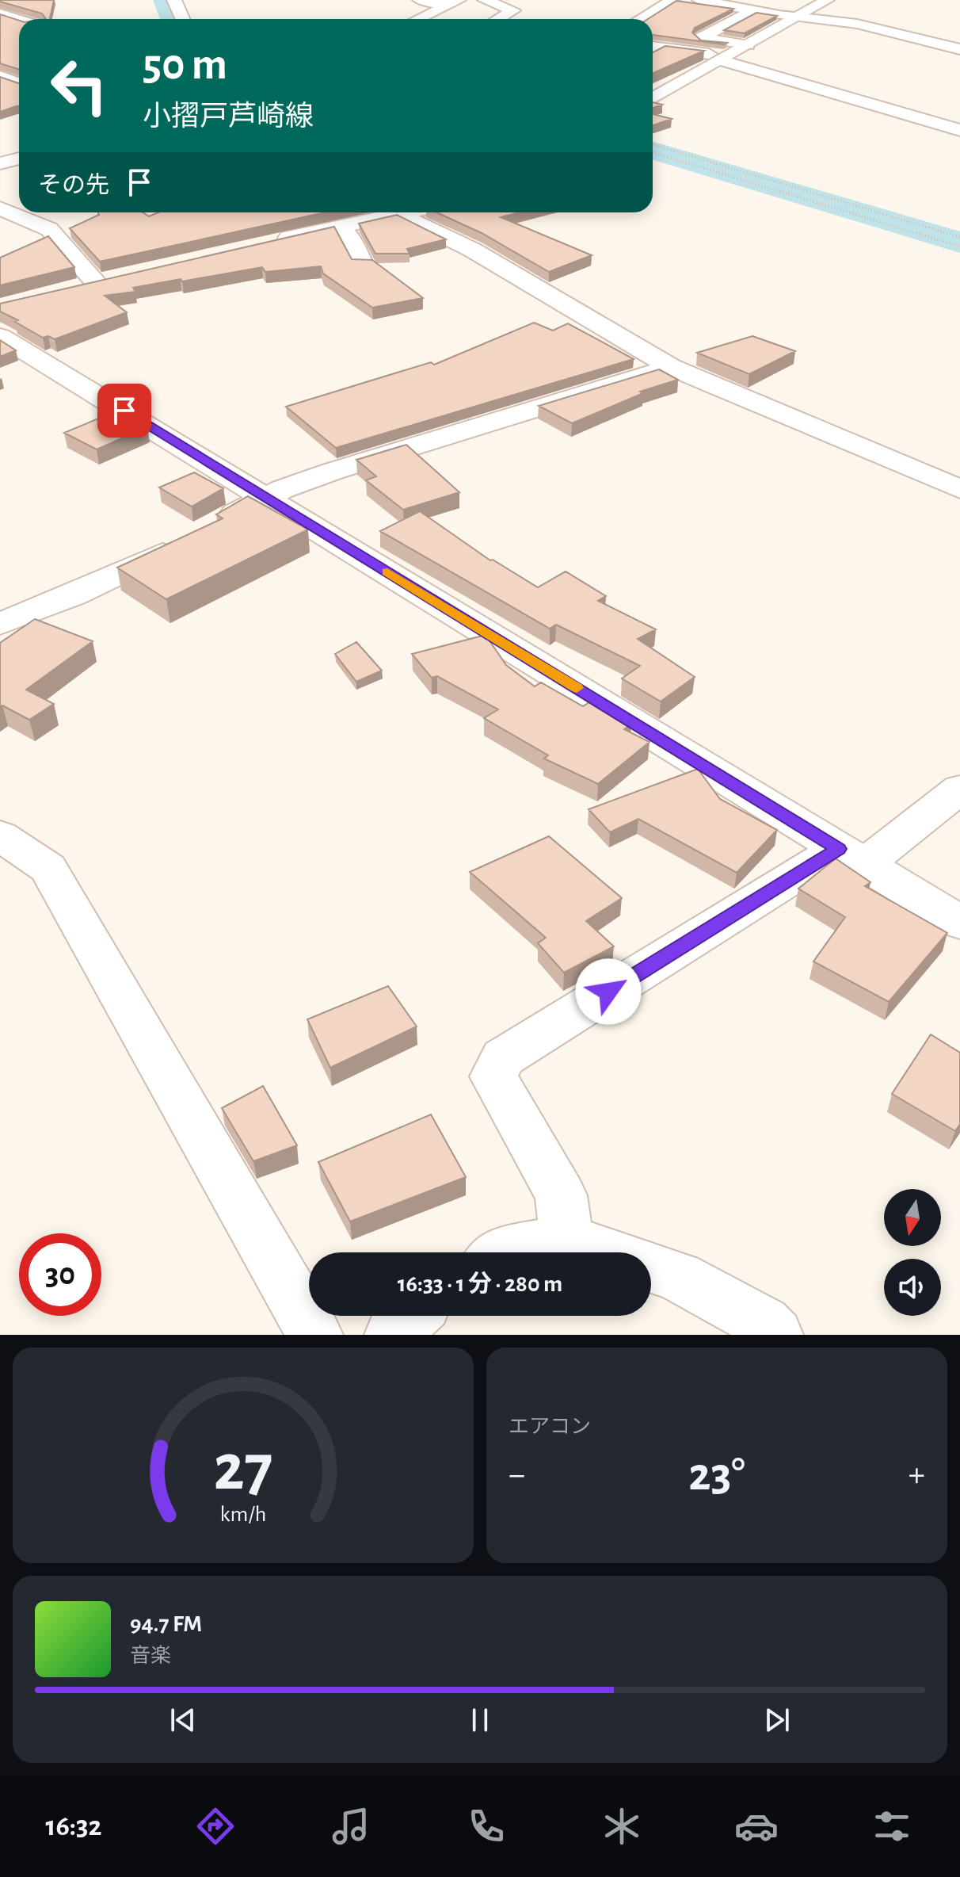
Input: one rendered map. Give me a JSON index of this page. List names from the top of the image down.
{
  "north": "bottom",
  "page": {
    "turn": ["50 m", "小摺戸芦崎線"],
    "then": "その先",
    "limit": "30",
    "trip": "16:33 · 1 分 · 280 m",
    "tile": "エアコン",
    "heat": ["−", "23°", "+"],
    "song": ["94.7 FM", "音楽"],
    "tabs": "16:32",
    "gauge": ["27", "km/h"]
  }
}
